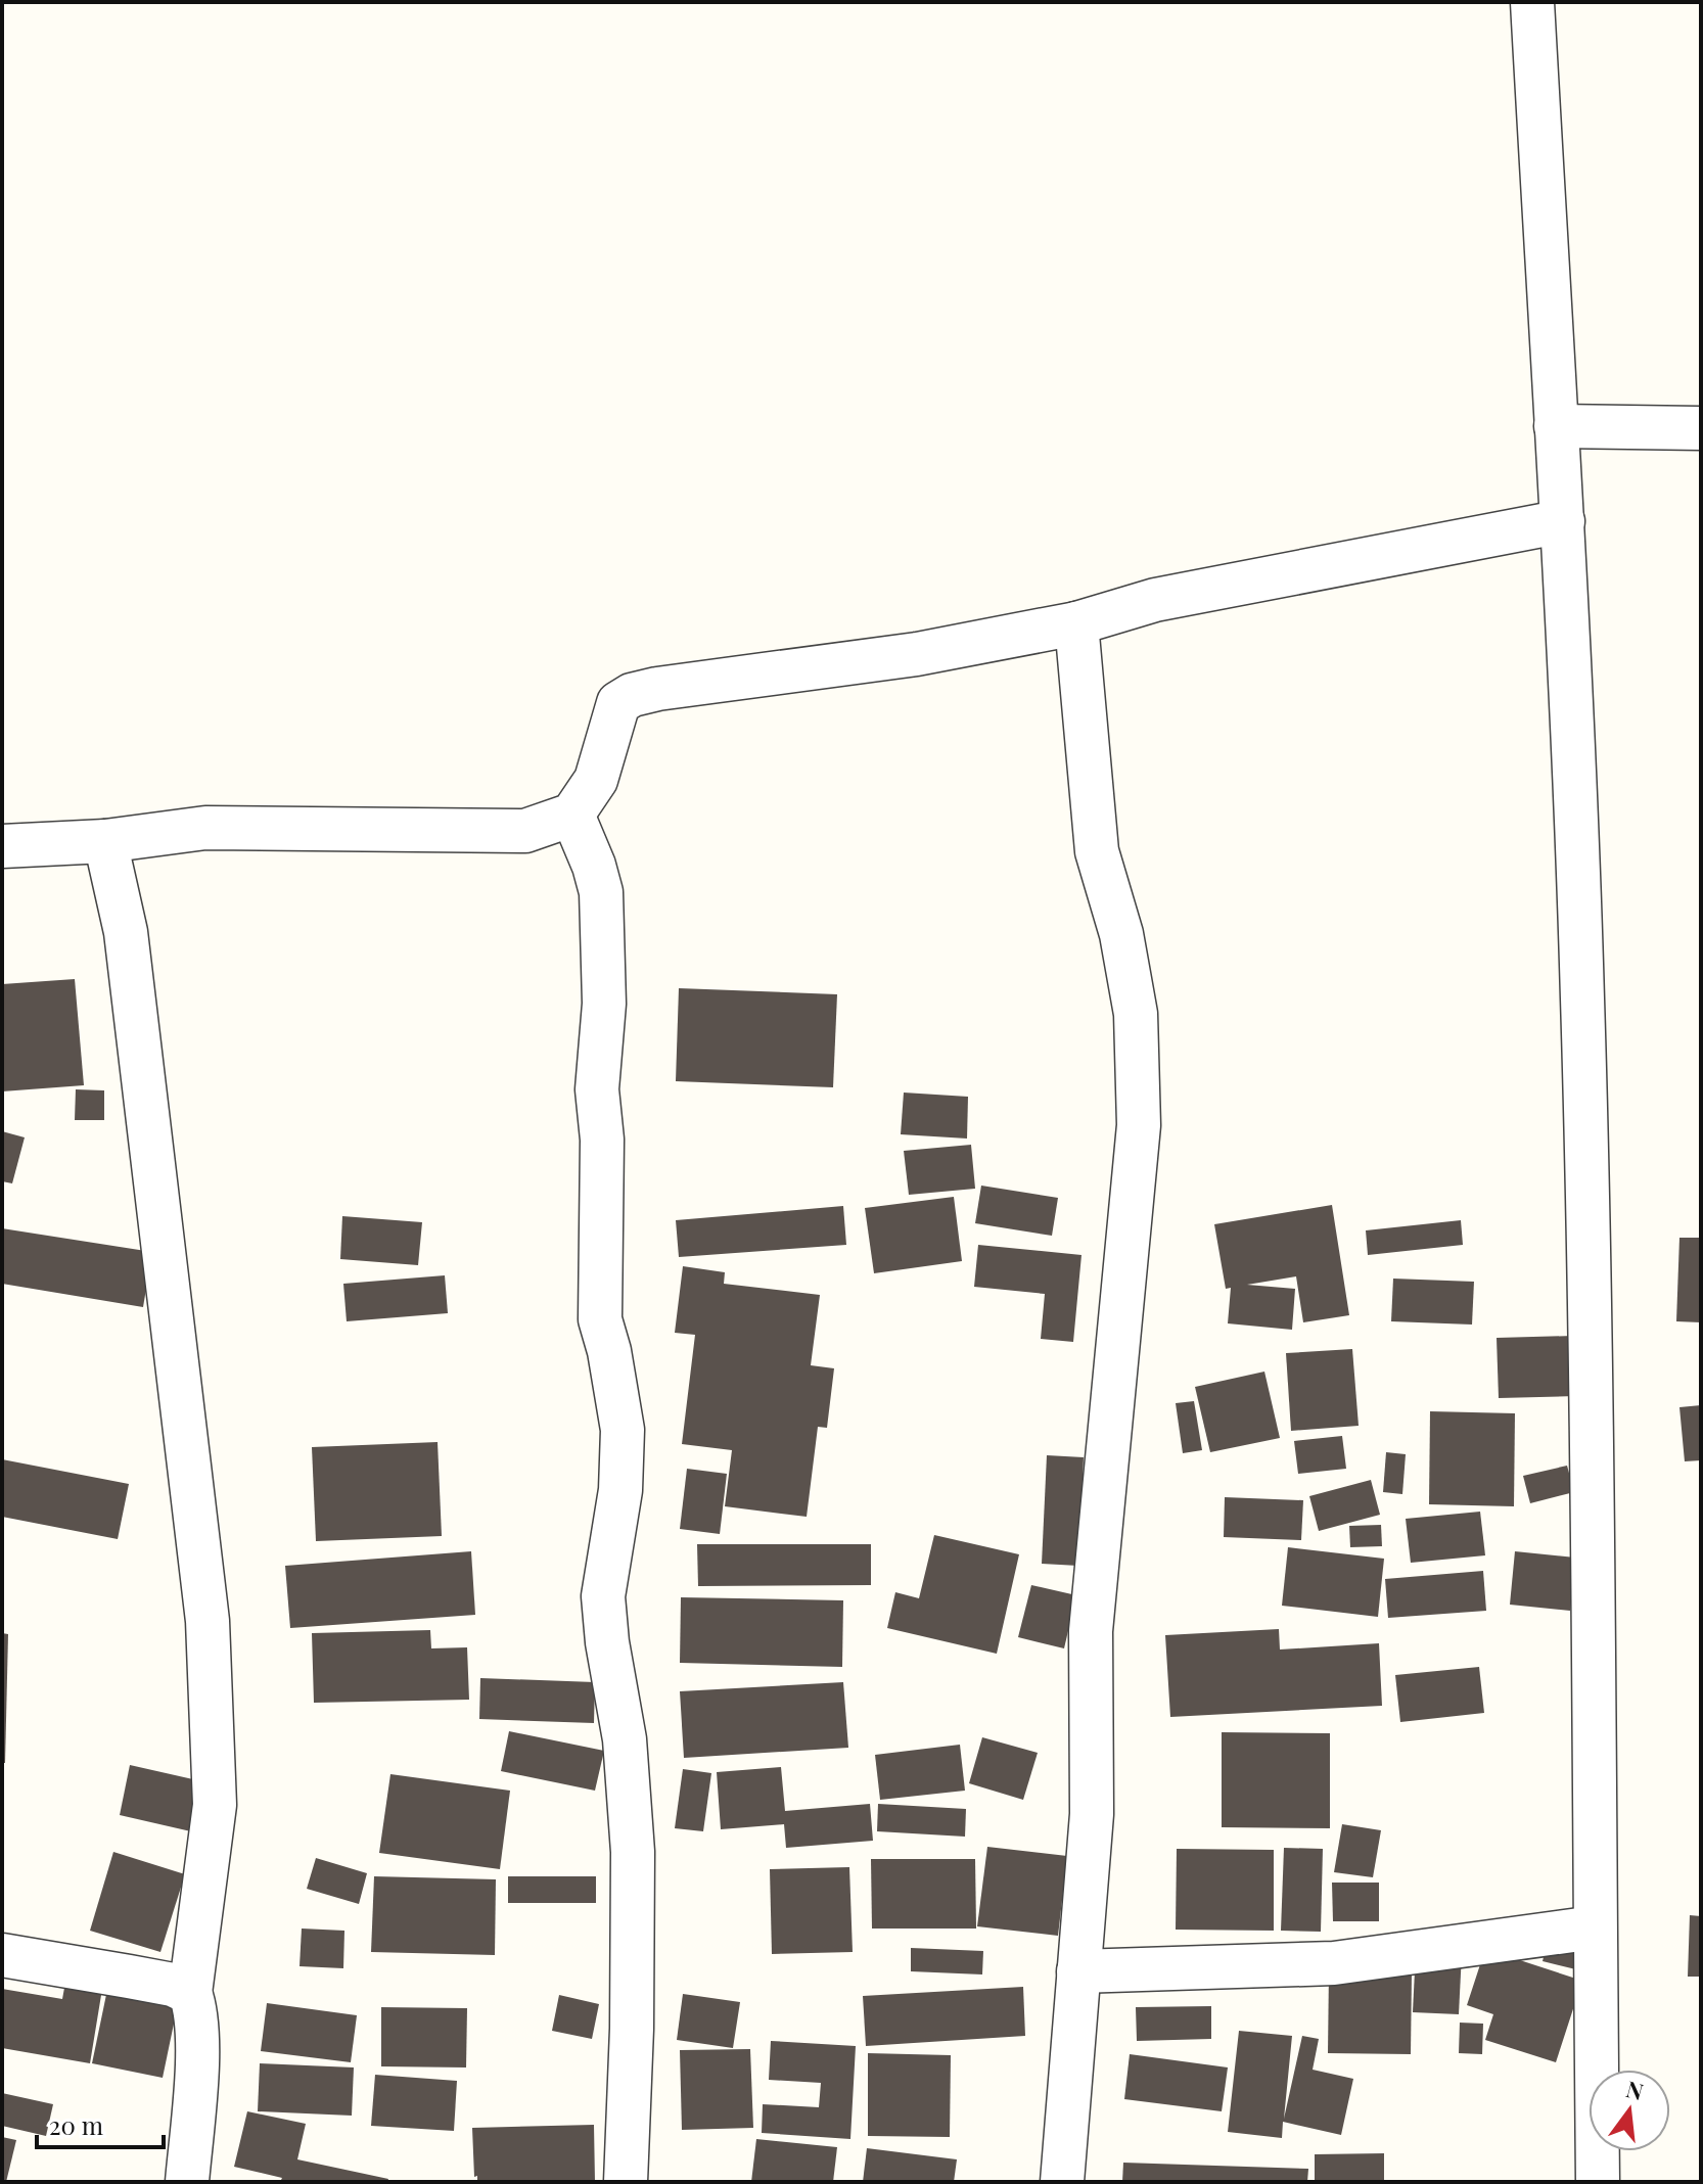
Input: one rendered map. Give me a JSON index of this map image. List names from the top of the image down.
{
  "scale_bar": "20 m",
  "north": "top"
}
